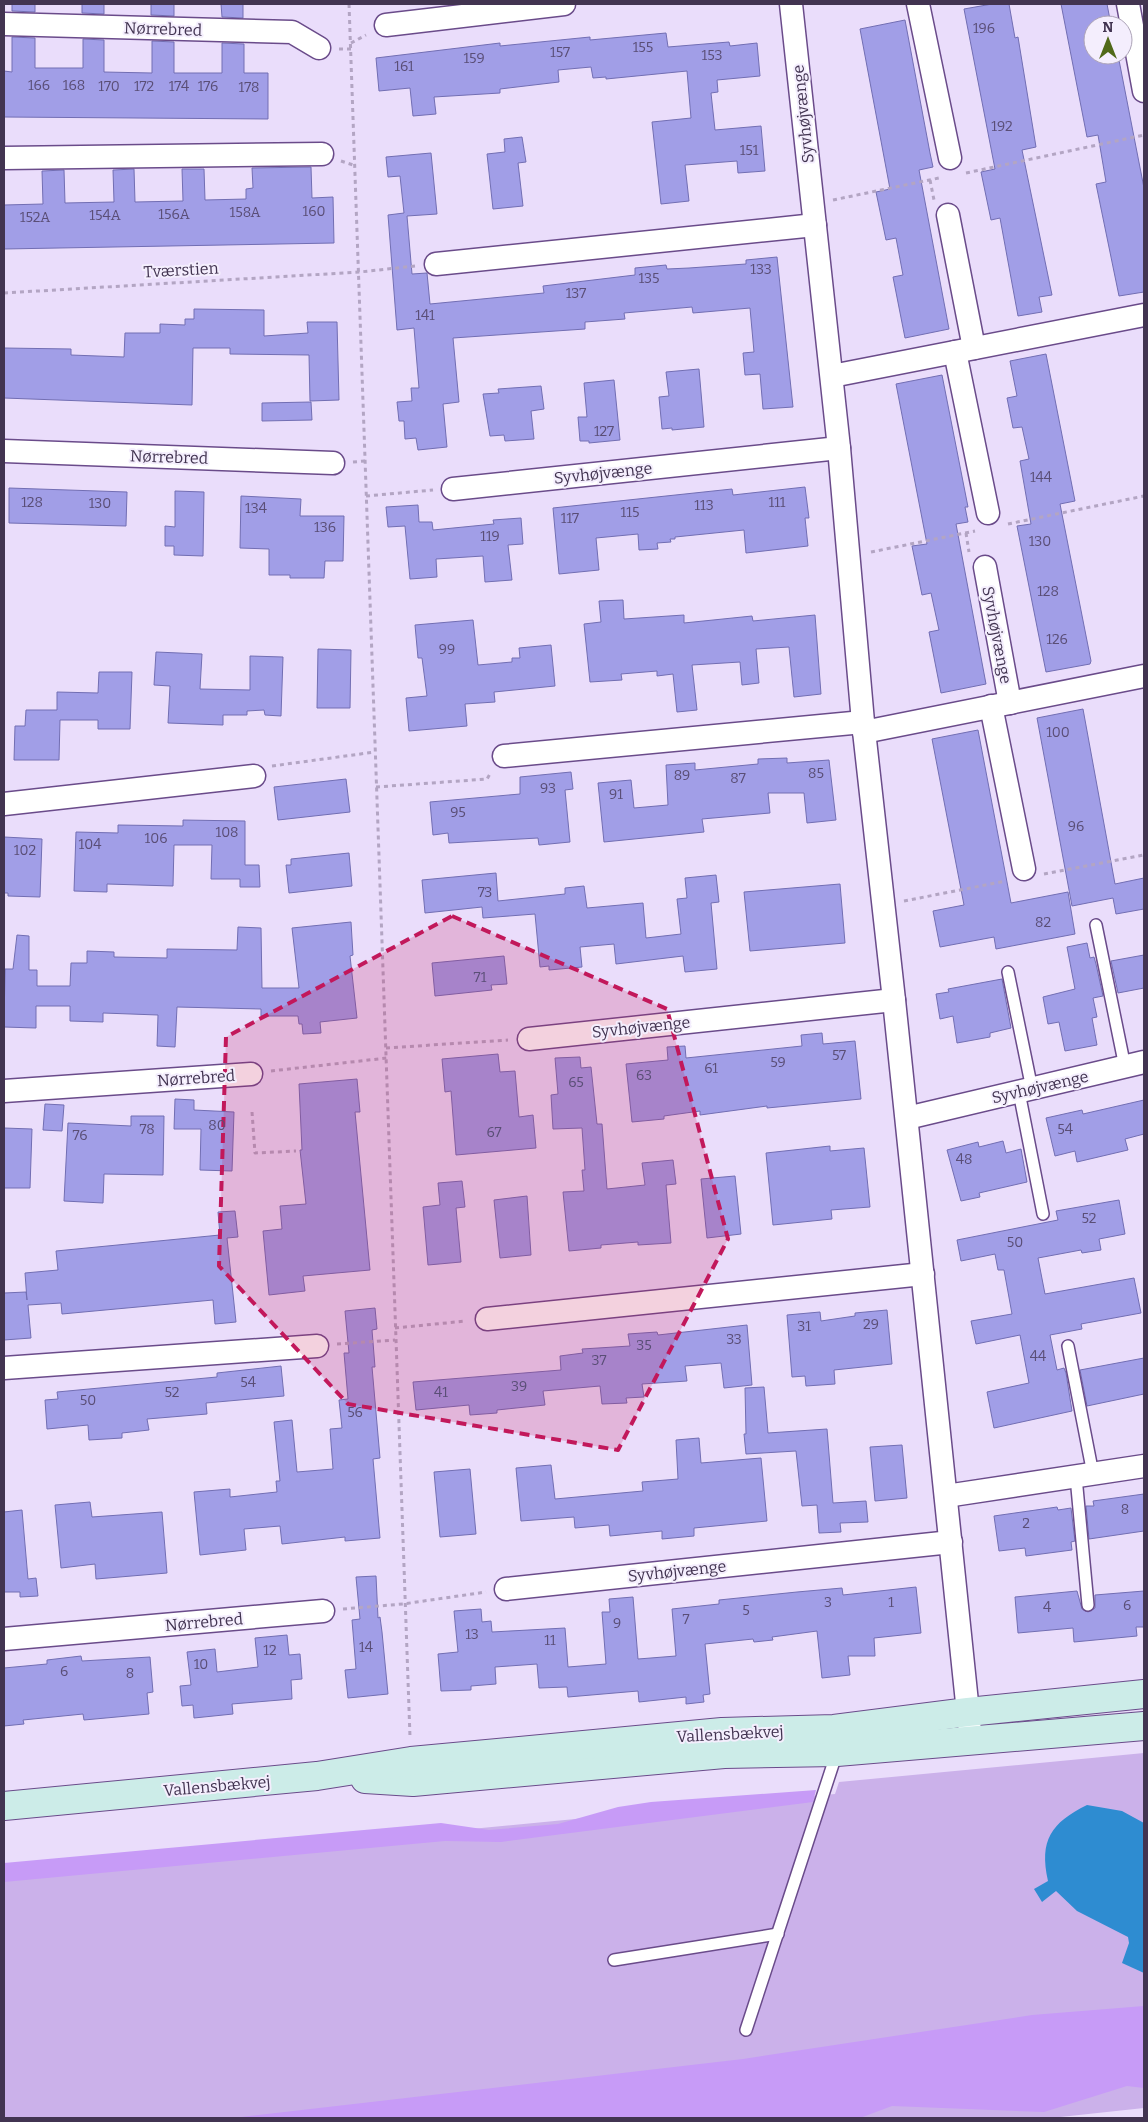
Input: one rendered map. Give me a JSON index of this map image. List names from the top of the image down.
{
  "streets": {
    "street": ["Nørrebred", "Syvhøjvænge", "Vallensbækvej"],
    "path": ["Tværstien"]
  },
  "crossings": [
    ["Syvhøjvænge", "Vallensbækvej"]
  ],
  "house_numbers": [
    "196",
    "155",
    "157",
    "153",
    "159",
    "161",
    "166",
    "168",
    "170",
    "172",
    "174",
    "176",
    "178",
    "192",
    "151",
    "160",
    "158A",
    "156A",
    "154A",
    "152A",
    "133",
    "135",
    "137",
    "141",
    "127",
    "144",
    "128",
    "111",
    "130",
    "113",
    "134",
    "115",
    "117",
    "136",
    "119",
    "130",
    "128",
    "126",
    "99",
    "100",
    "85",
    "89",
    "87",
    "93",
    "91",
    "95",
    "96",
    "108",
    "106",
    "104",
    "102",
    "73",
    "82",
    "71",
    "57",
    "59",
    "61",
    "63",
    "65",
    "80",
    "78",
    "54",
    "67",
    "76",
    "48",
    "52",
    "50",
    "29",
    "31",
    "33",
    "35",
    "44",
    "37",
    "54",
    "39",
    "52",
    "41",
    "50",
    "56",
    "8",
    "2",
    "3",
    "1",
    "6",
    "4",
    "5",
    "7",
    "9",
    "13",
    "11",
    "14",
    "12",
    "10",
    "6",
    "8"
  ],
  "north": "top"
}
